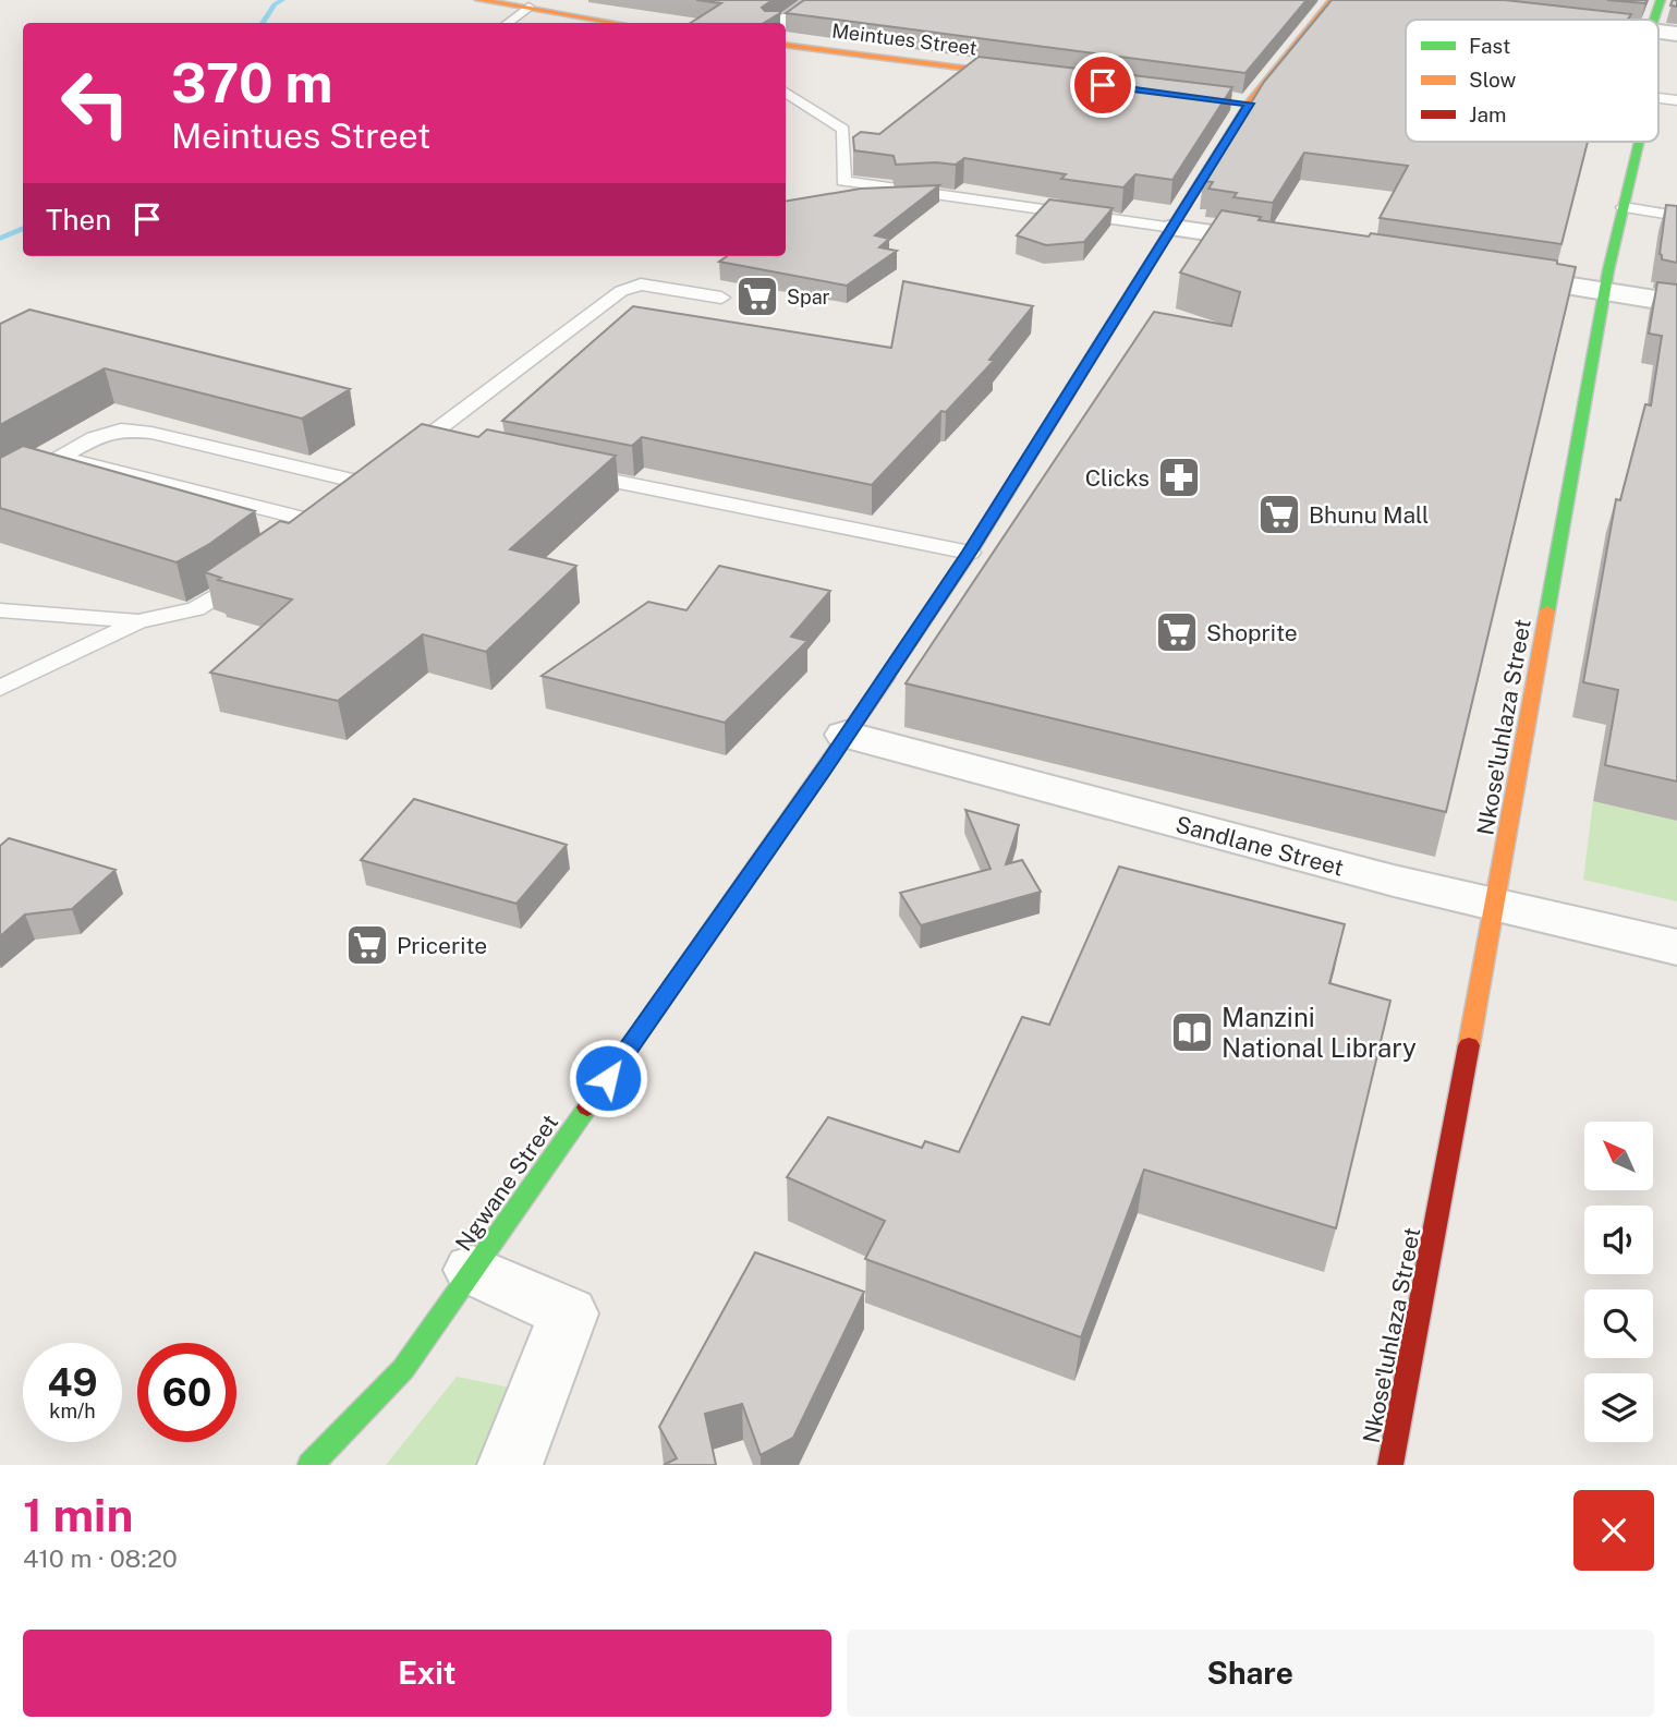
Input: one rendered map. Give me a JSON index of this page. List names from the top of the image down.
{
  "streets": {
    "main road": ["Meintues Street", "Nkose'luhlaza Street", "Ngwane Street"],
    "street": ["Sandlane Street"]
  },
  "crossings": [
    ["Nkose'luhlaza Street", "Sandlane Street"],
    ["Sandlane Street", "Ngwane Street"]
  ],
  "places": {
    "supermarket": [
      "Spar",
      "Bhunu Mall",
      "Shoprite",
      "Pricerite"
    ],
    "pharmacy": ["Clicks"],
    "library": ["Manzini National Library"]
  },
  "legend": ["Fast", "Slow", "Jam"],
  "north": "top left",
  "page": {
    "turn": ["370 m", "Meintues Street"],
    "then": "Then",
    "speed": "49 km/h",
    "limit": "60",
    "heading": ["1 min", "410 m · 08:20"],
    "buttons": ["Exit", "Share"]
  }
}
